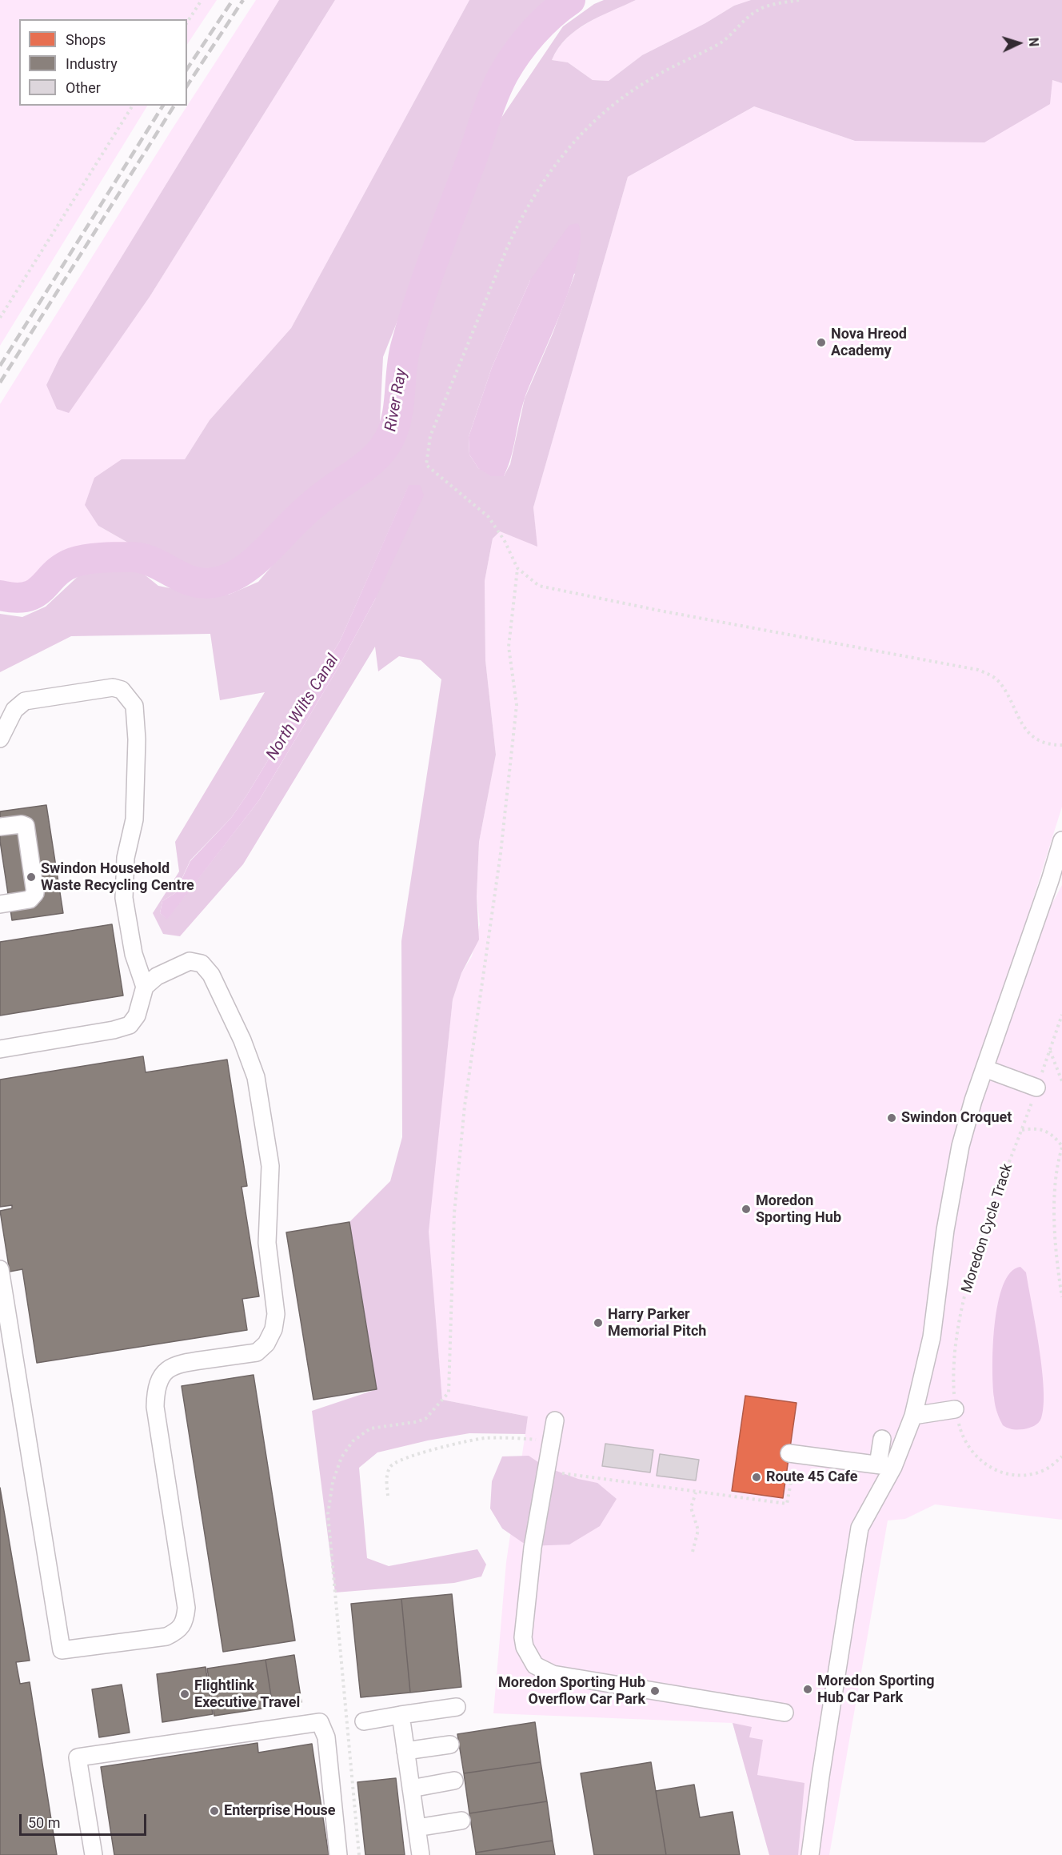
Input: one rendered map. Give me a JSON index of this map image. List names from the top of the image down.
{
  "streets": {
    "path": ["Moredon Cycle Track"]
  },
  "water": ["River Ray", "North Wilts Canal"],
  "places": [
    "Nova Hreod Academy",
    "Swindon Household Waste Recycling Centre",
    "Swindon Croquet",
    "Moredon Sporting Hub",
    "Harry Parker Memorial Pitch",
    "Route 45 Cafe",
    "Moredon Sporting Hub Car Park",
    "Moredon Sporting Hub Overflow Car Park",
    "Flightlink Executive Travel",
    "Enterprise House"
  ],
  "legend": ["Shops", "Industry", "Other"],
  "scale_bar": "50 m",
  "north": "right"
}
